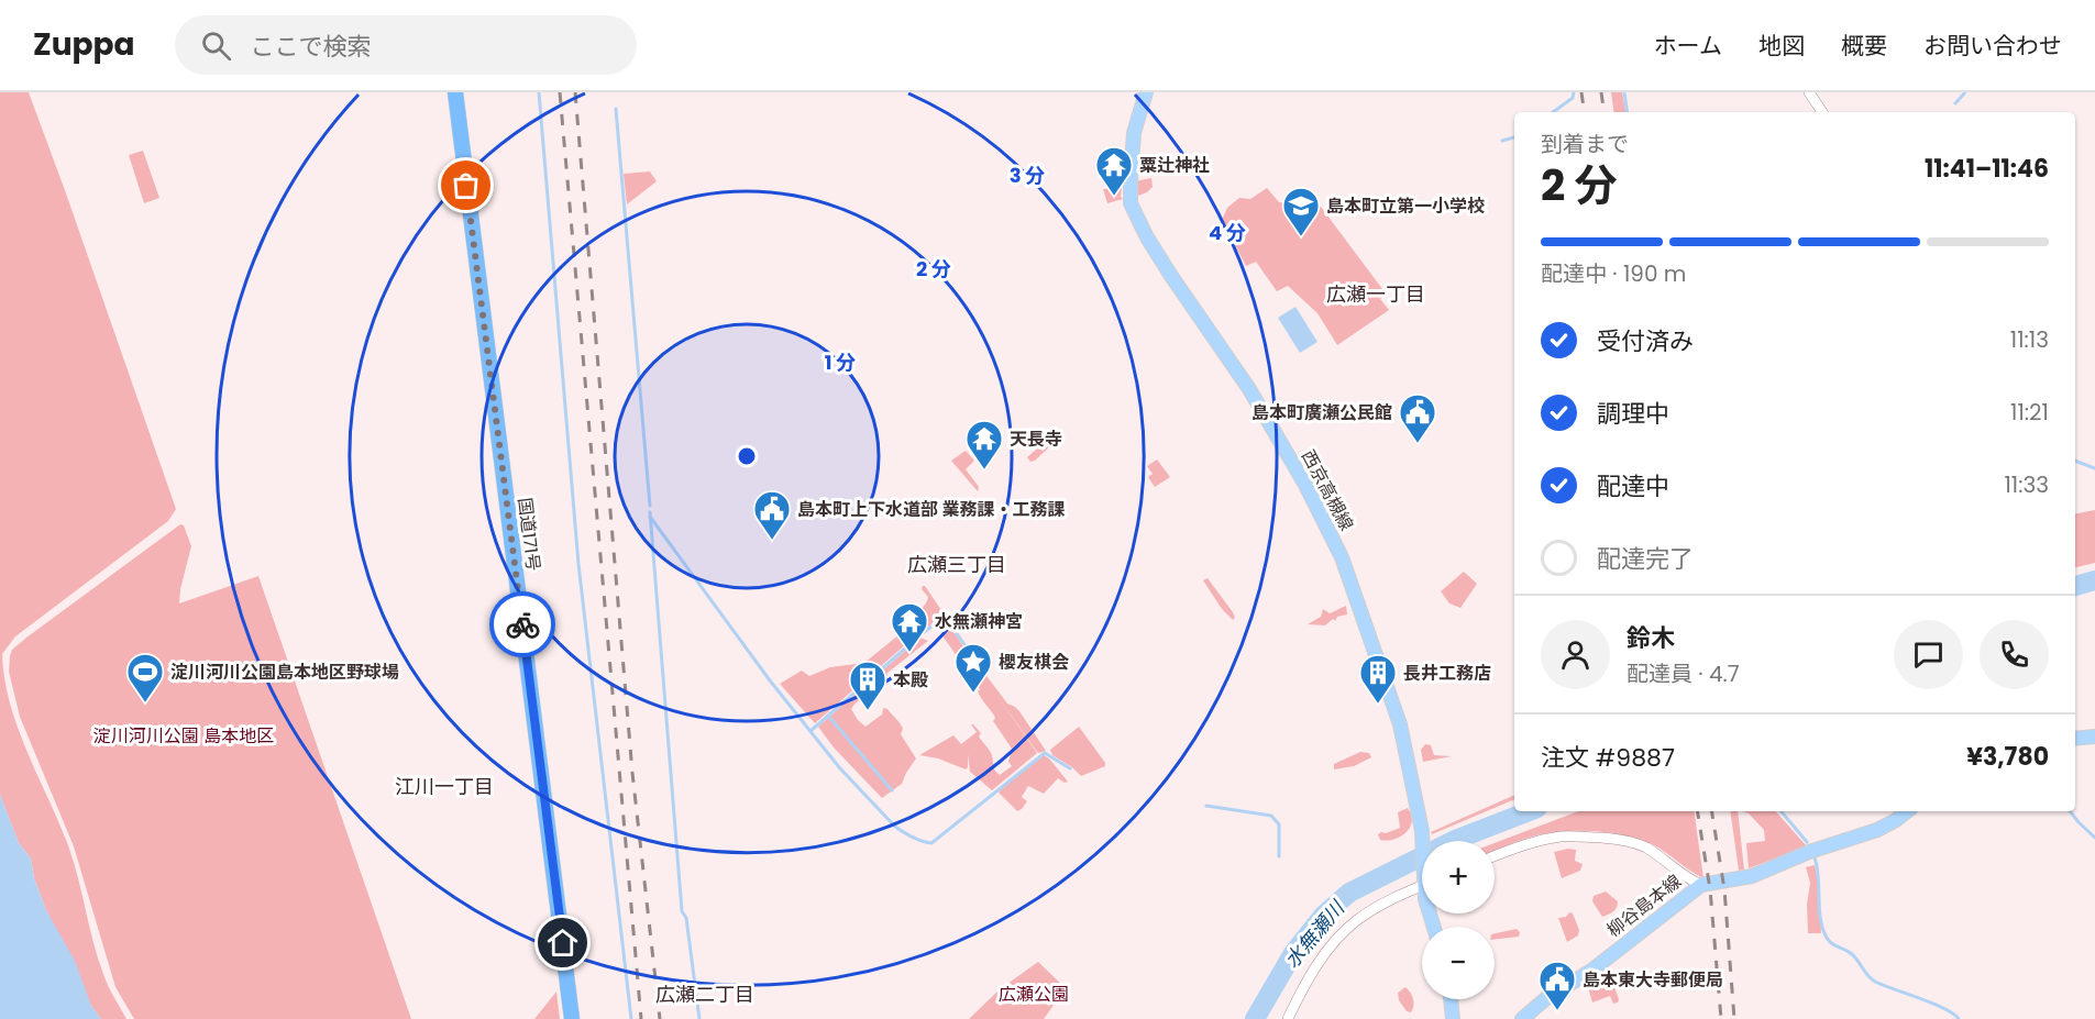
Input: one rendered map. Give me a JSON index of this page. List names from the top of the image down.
{
  "streets": {
    "highway": ["国道171号"],
    "main road": ["西京高槻線", "柳谷島本線"]
  },
  "districts": [
    "広瀬一丁目",
    "広瀬三丁目",
    "江川一丁目",
    "広瀬二丁目"
  ],
  "water": ["水無瀬川"],
  "parks": ["淀川河川公園 島本地区", "広瀬公園"],
  "places": {
    "temple": ["粟辻神社", "天長寺", "水無瀬神宮"],
    "school or university": ["島本町立第一小学校"],
    "public building": ["島本町廣瀬公民館", "島本町上下水道部 業務課・工務課", "島本東大寺郵便局"],
    "place": ["櫻友棋会"],
    "sports": ["淀川河川公園島本地区野球場"],
    "building": ["長井工務店", "本殿"]
  },
  "page": {
    "header": "Zuppa",
    "search": "ここで検索",
    "nav": [
      "ホーム",
      "地図",
      "概要",
      "お問い合わせ"
    ],
    "heading": ["2 分", "到着まで", "11:41–11:46"],
    "panel": [
      "鈴木",
      "配達員 · 4.7",
      "注文 #9887",
      "¥3,780"
    ],
    "bar": "配達中 · 190 m",
    "list": [
      ["受付済み", "11:13"],
      ["調理中", "11:21"],
      ["配達中", "11:33"],
      "配達完了"
    ],
    "map_buttons": ["+", "−"]
  },
  "rings": [
    "3 分",
    "4 分",
    "2 分",
    "1 分"
  ]
}
